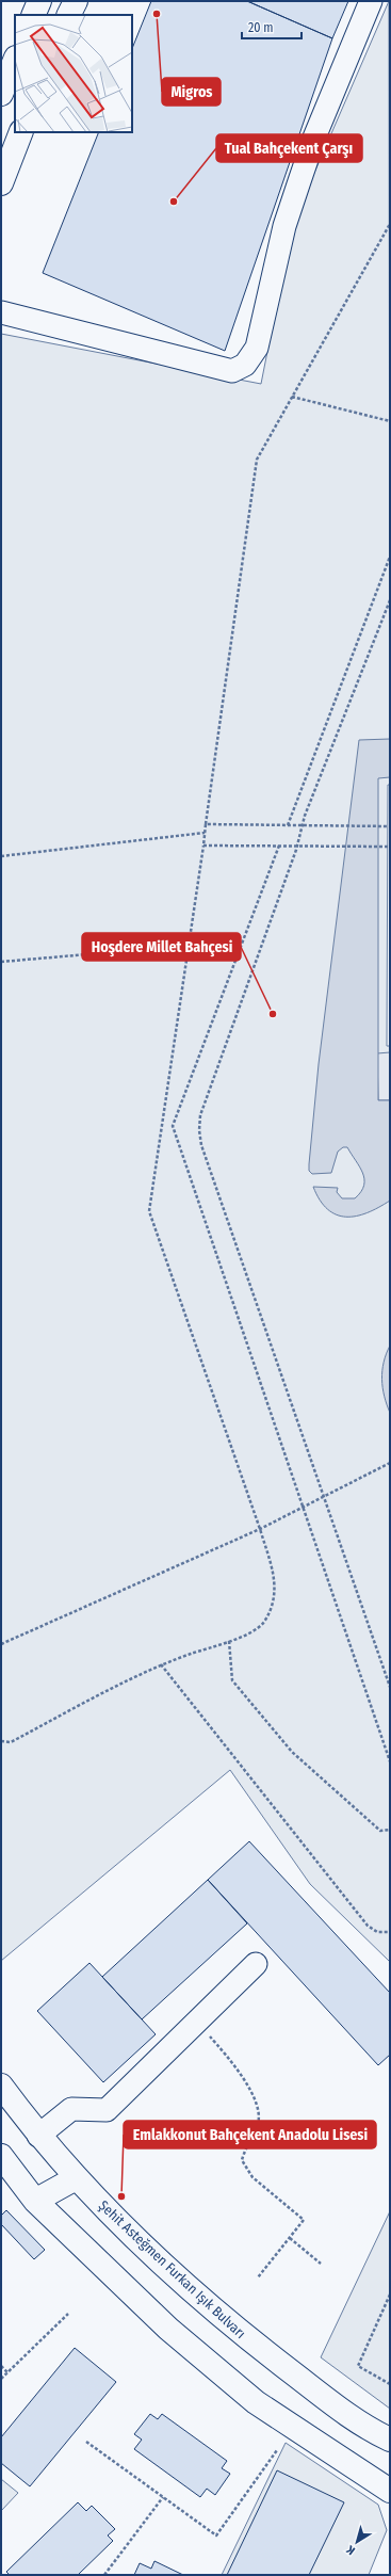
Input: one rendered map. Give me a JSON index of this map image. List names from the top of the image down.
{
  "streets": {
    "main road": ["Şehit Asteğmen Furkan Işık Bulvarı"]
  },
  "places": [
    "Migros",
    "Tual Bahçekent Çarşı",
    "Hoşdere Millet Bahçesi",
    "Emlakkonut Bahçekent Anadolu Lisesi"
  ],
  "scale_bar": "20 m",
  "north": "bottom left"
}
